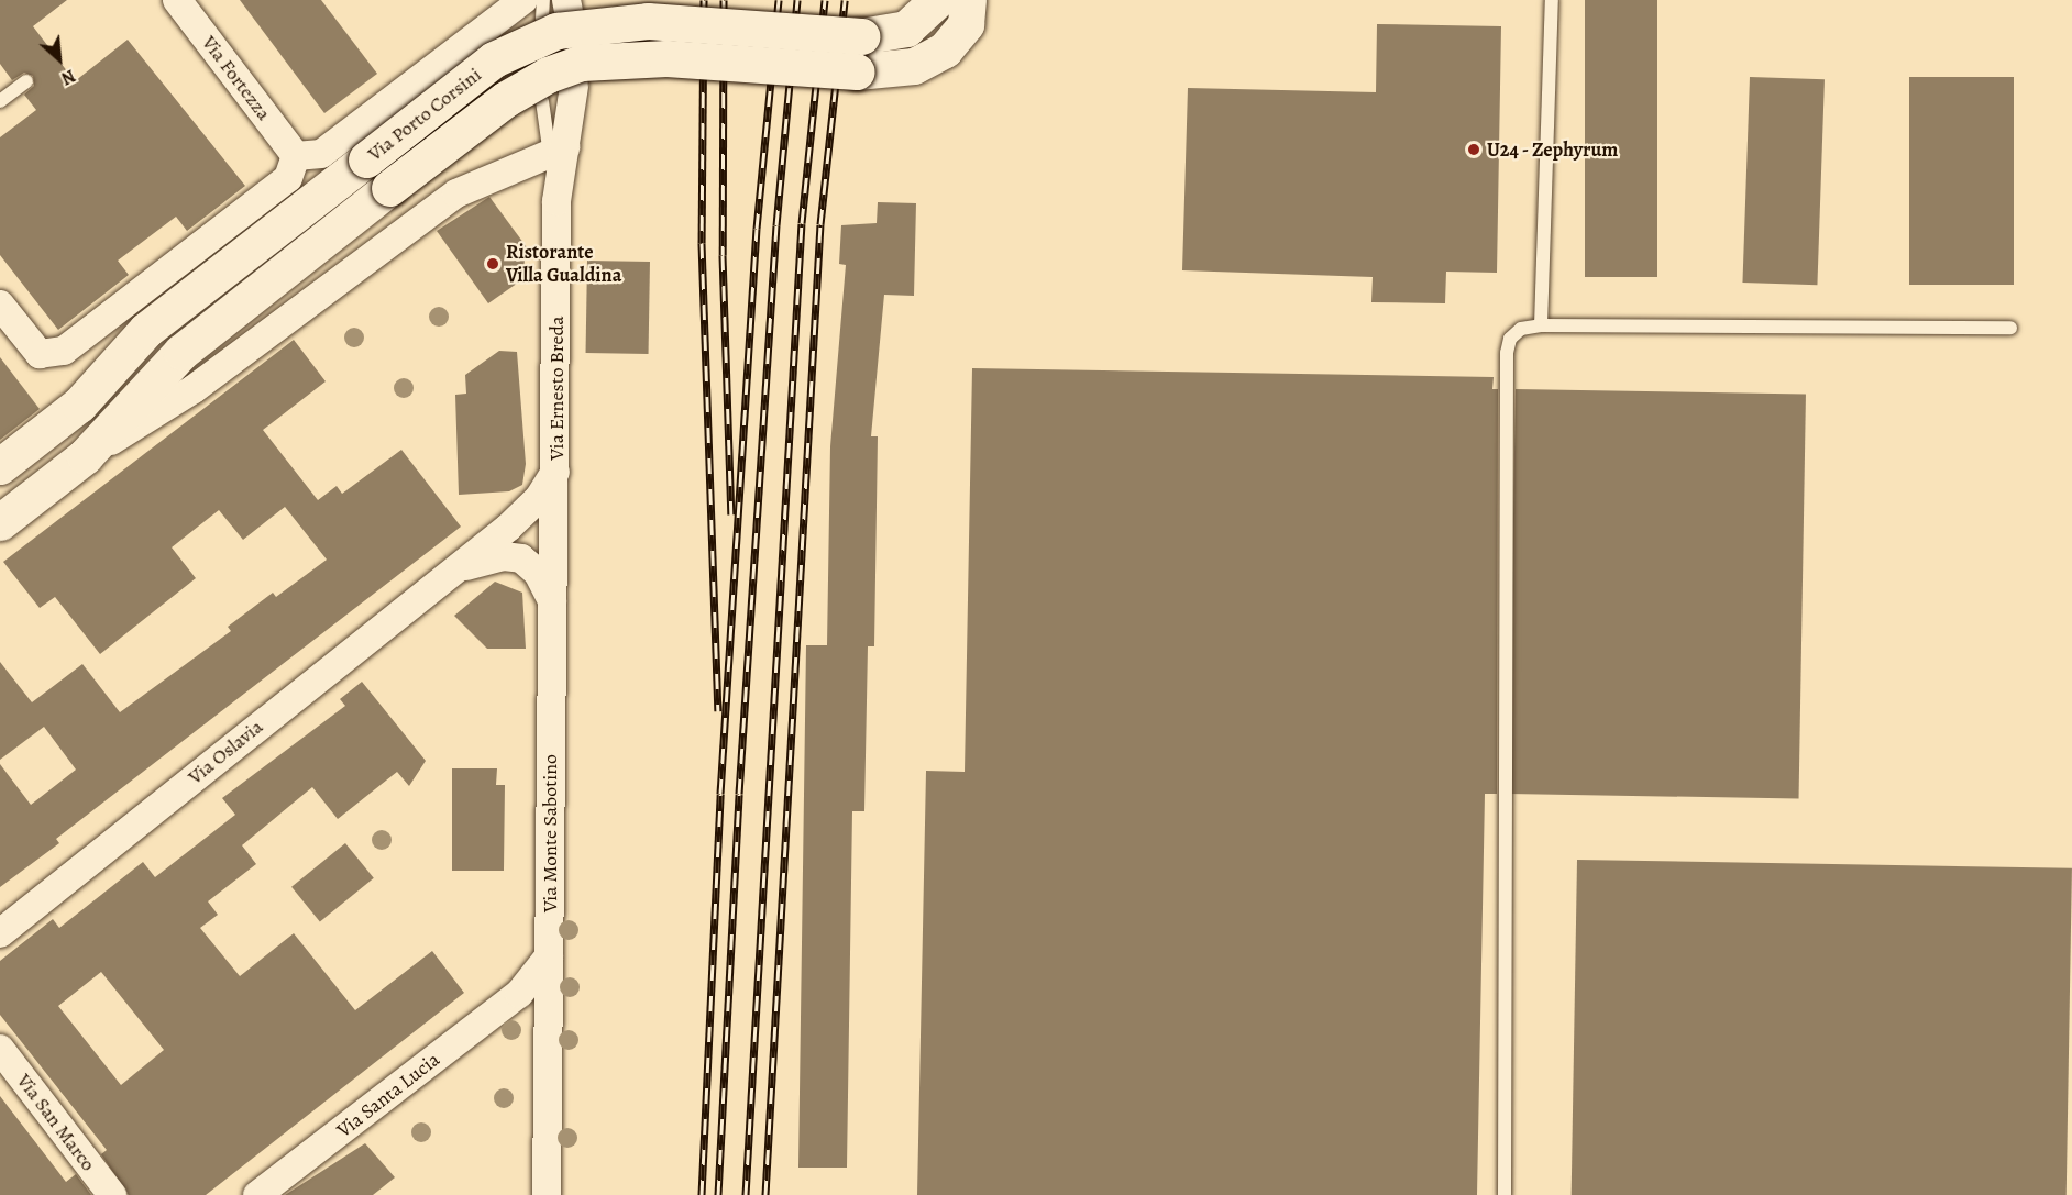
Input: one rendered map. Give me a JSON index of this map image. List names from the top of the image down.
{
  "streets": {
    "street": [
      "Via Fortezza",
      "Via Porto Corsini",
      "Via Ernesto Breda",
      "Via Oslavia",
      "Via Monte Sabotino",
      "Via Santa Lucia",
      "Via San Marco"
    ]
  },
  "crossings": [
    ["Via Fortezza", "Via Porto Corsini"],
    ["Via Porto Corsini", "Via Ernesto Breda"],
    ["Via Ernesto Breda", "Via Oslavia"],
    ["Via Ernesto Breda", "Via Monte Sabotino"],
    ["Via Oslavia", "Via Monte Sabotino"],
    ["Via Monte Sabotino", "Via Santa Lucia"]
  ],
  "places": ["U24 - Zephyrum", "Ristorante Villa Gualdina"],
  "north": "bottom right"
}
